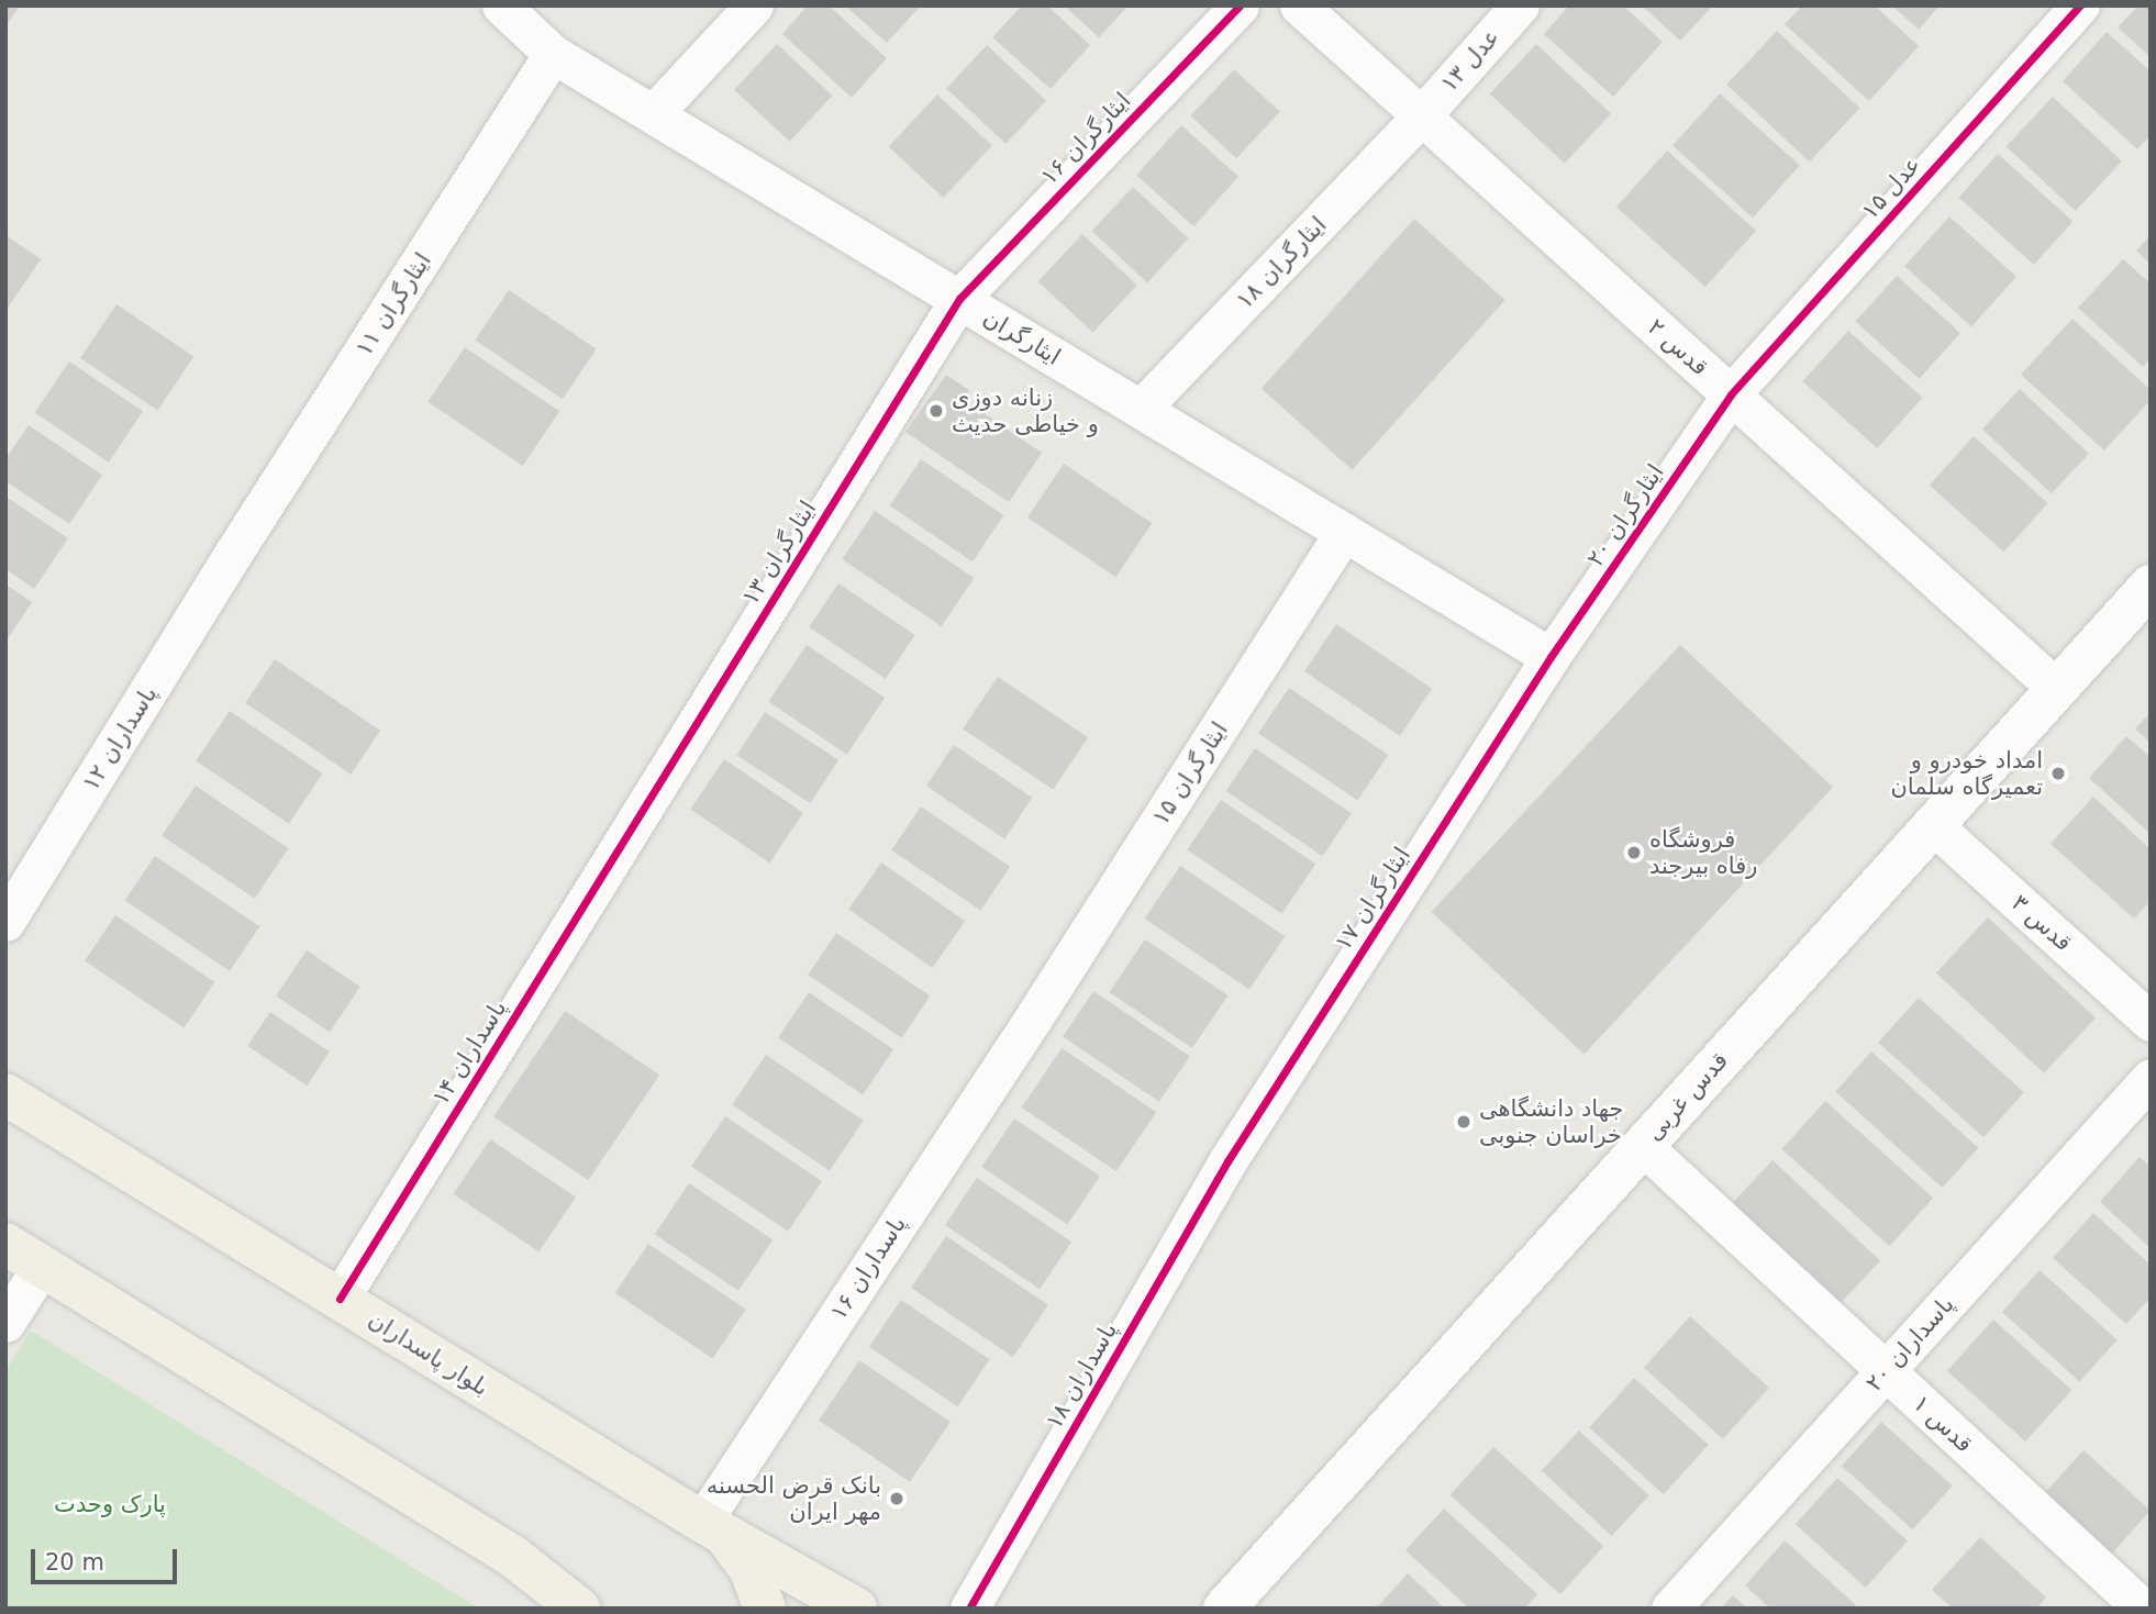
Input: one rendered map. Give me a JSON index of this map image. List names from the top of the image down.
{
  "streets": {
    "main road": ["بلوار پاسداران"],
    "street": [
      "عدل ۱۳",
      "ایثارگران ۱۶",
      "عدل ۱۵",
      "ایثارگران ۱۸",
      "ایثارگران ۱۱",
      "ایثارگران",
      "قدس ۲",
      "ایثارگران ۲۰",
      "ایثارگران ۱۳",
      "پاسداران ۱۲",
      "ایثارگران ۱۵",
      "ایثارگران ۱۷",
      "قدس ۳",
      "پاسداران ۱۴",
      "قدس غربی",
      "پاسداران ۱۶",
      "پاسداران ۲۰",
      "پاسداران ۱۸",
      "قدس ۱"
    ]
  },
  "crossings": [
    ["عدل ۱۳", "ایثارگران ۱۸"],
    ["عدل ۱۳", "قدس ۲"],
    ["ایثارگران ۱۶", "ایثارگران"],
    ["ایثارگران ۱۶", "ایثارگران ۱۳"],
    ["عدل ۱۵", "قدس ۲"],
    ["عدل ۱۵", "ایثارگران ۲۰"],
    ["ایثارگران ۱۸", "ایثارگران"],
    ["ایثارگران ۱۸", "قدس ۲"],
    ["ایثارگران ۱۱", "ایثارگران"],
    ["ایثارگران ۱۱", "پاسداران ۱۲"],
    ["ایثارگران", "ایثارگران ۲۰"],
    ["ایثارگران", "ایثارگران ۱۳"],
    ["ایثارگران", "ایثارگران ۱۵"],
    ["ایثارگران", "ایثارگران ۱۷"],
    ["قدس ۲", "ایثارگران ۲۰"],
    ["قدس ۲", "قدس غربی"],
    ["ایثارگران ۲۰", "ایثارگران ۱۷"],
    ["ایثارگران ۱۳", "پاسداران ۱۴"],
    ["ایثارگران ۱۵", "پاسداران ۱۶"],
    ["ایثارگران ۱۷", "پاسداران ۱۸"],
    ["قدس ۳", "قدس غربی"],
    ["پاسداران ۱۴", "بلوار پاسداران"],
    ["قدس غربی", "قدس ۱"],
    ["پاسداران ۱۶", "بلوار پاسداران"],
    ["پاسداران ۲۰", "قدس ۱"]
  ],
  "parks": ["پارک وحدت"],
  "places": [
    "زنانه دوزی و خیاطی حدیث",
    "امداد خودرو و تعمیرگاه سلمان",
    "فروشگاه رفاه بیرجند",
    "جهاد دانشگاهی خراسان جنوبی",
    "بانک قرض الحسنه مهر ایران"
  ],
  "scale_bar": "20 m"
}
